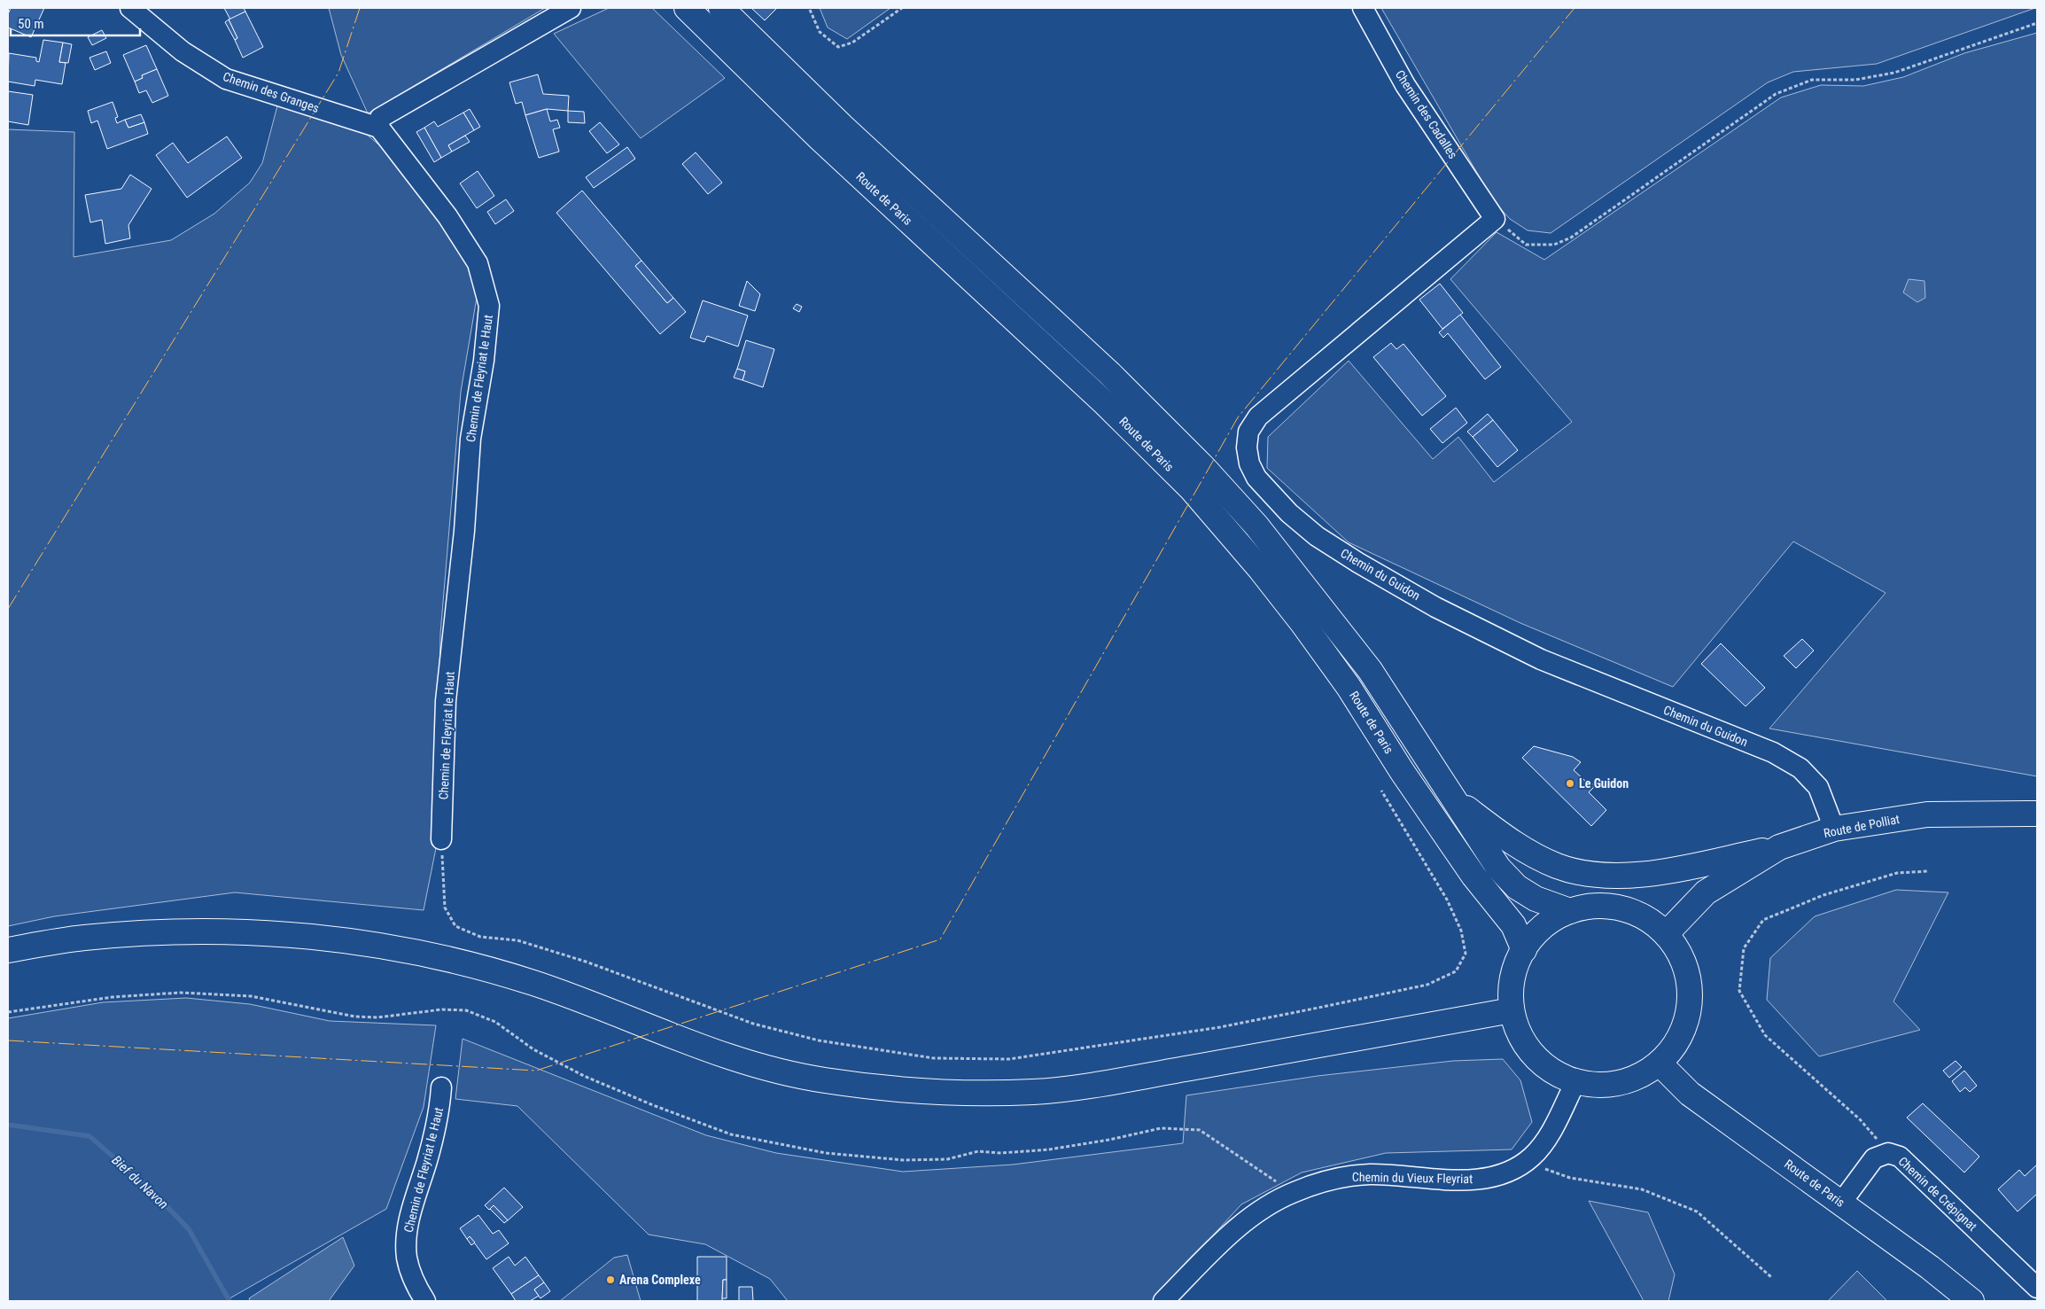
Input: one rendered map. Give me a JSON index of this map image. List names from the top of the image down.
{
  "streets": {
    "main road": ["Route de Paris", "Route de Polliat"],
    "street": [
      "Chemin des Granges",
      "Chemin des Cadalles",
      "Chemin de Fleyriat le Haut",
      "Chemin du Guidon",
      "Chemin du Vieux Fleyriat",
      "Chemin de Crépignat"
    ]
  },
  "crossings": [
    ["Chemin des Granges", "Chemin de Fleyriat le Haut"],
    ["Chemin des Cadalles", "Chemin du Guidon"],
    ["Route de Paris", "Chemin de Crépignat"],
    ["Chemin du Guidon", "Route de Polliat"]
  ],
  "water": ["Bief du Navon"],
  "places": ["Le Guidon", "Arena Complexe"],
  "scale_bar": "50 m"
}
